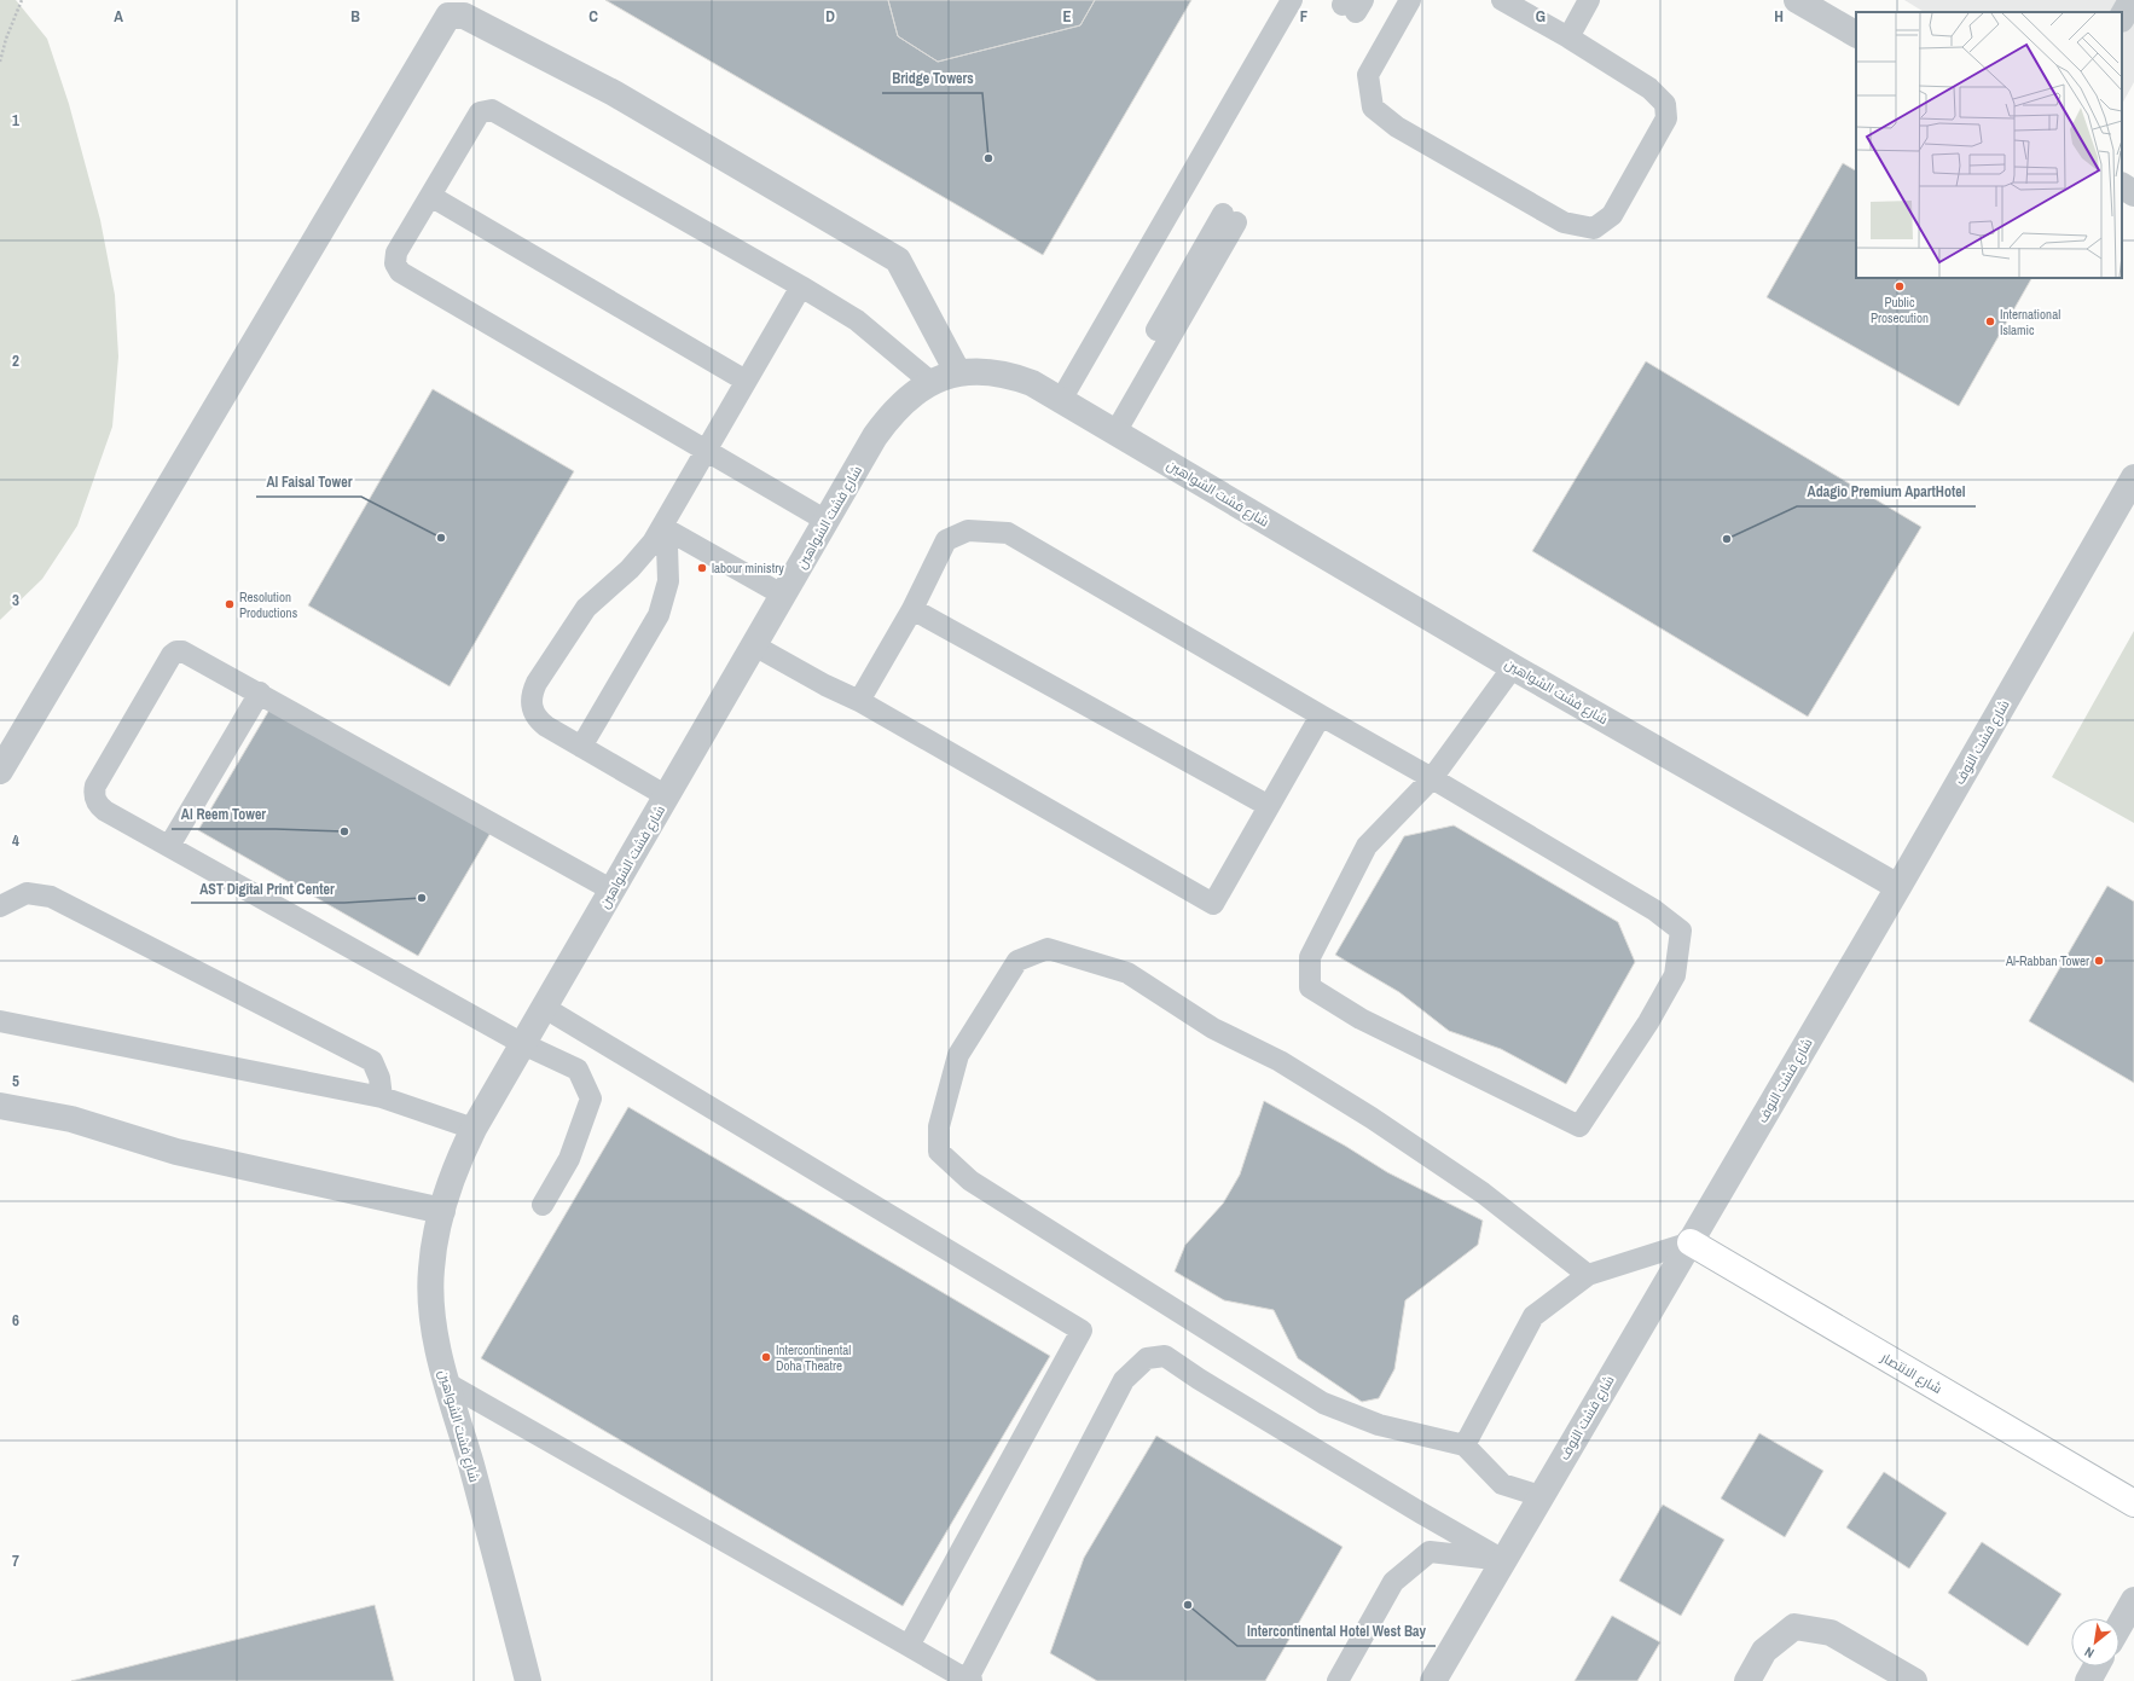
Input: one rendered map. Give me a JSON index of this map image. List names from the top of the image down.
{
  "streets": {
    "street": ["شارع فشت الشواهين", "شارع فشت النوف", "شارع الانتصار"]
  },
  "crossings": [
    ["شارع فشت الشواهين", "شارع فشت النوف"],
    ["شارع فشت النوف", "شارع الانتصار"]
  ],
  "places": [
    "Bridge Towers",
    "Public Prosecution",
    "International Islamic",
    "Al Faisal Tower",
    "Adagio Premium ApartHotel",
    "labour ministry",
    "Resolution Productions",
    "Al Reem Tower",
    "AST Digital Print Center",
    "Al-Rabban Tower",
    "Intercontinental Doha Theatre",
    "Intercontinental Hotel West Bay"
  ],
  "north": "bottom left",
  "grid": {
    "columns": [
      "A",
      "B",
      "C",
      "D",
      "E",
      "F",
      "G",
      "H"
    ],
    "rows": [
      "1",
      "2",
      "3",
      "4",
      "5",
      "6",
      "7"
    ]
  }
}
